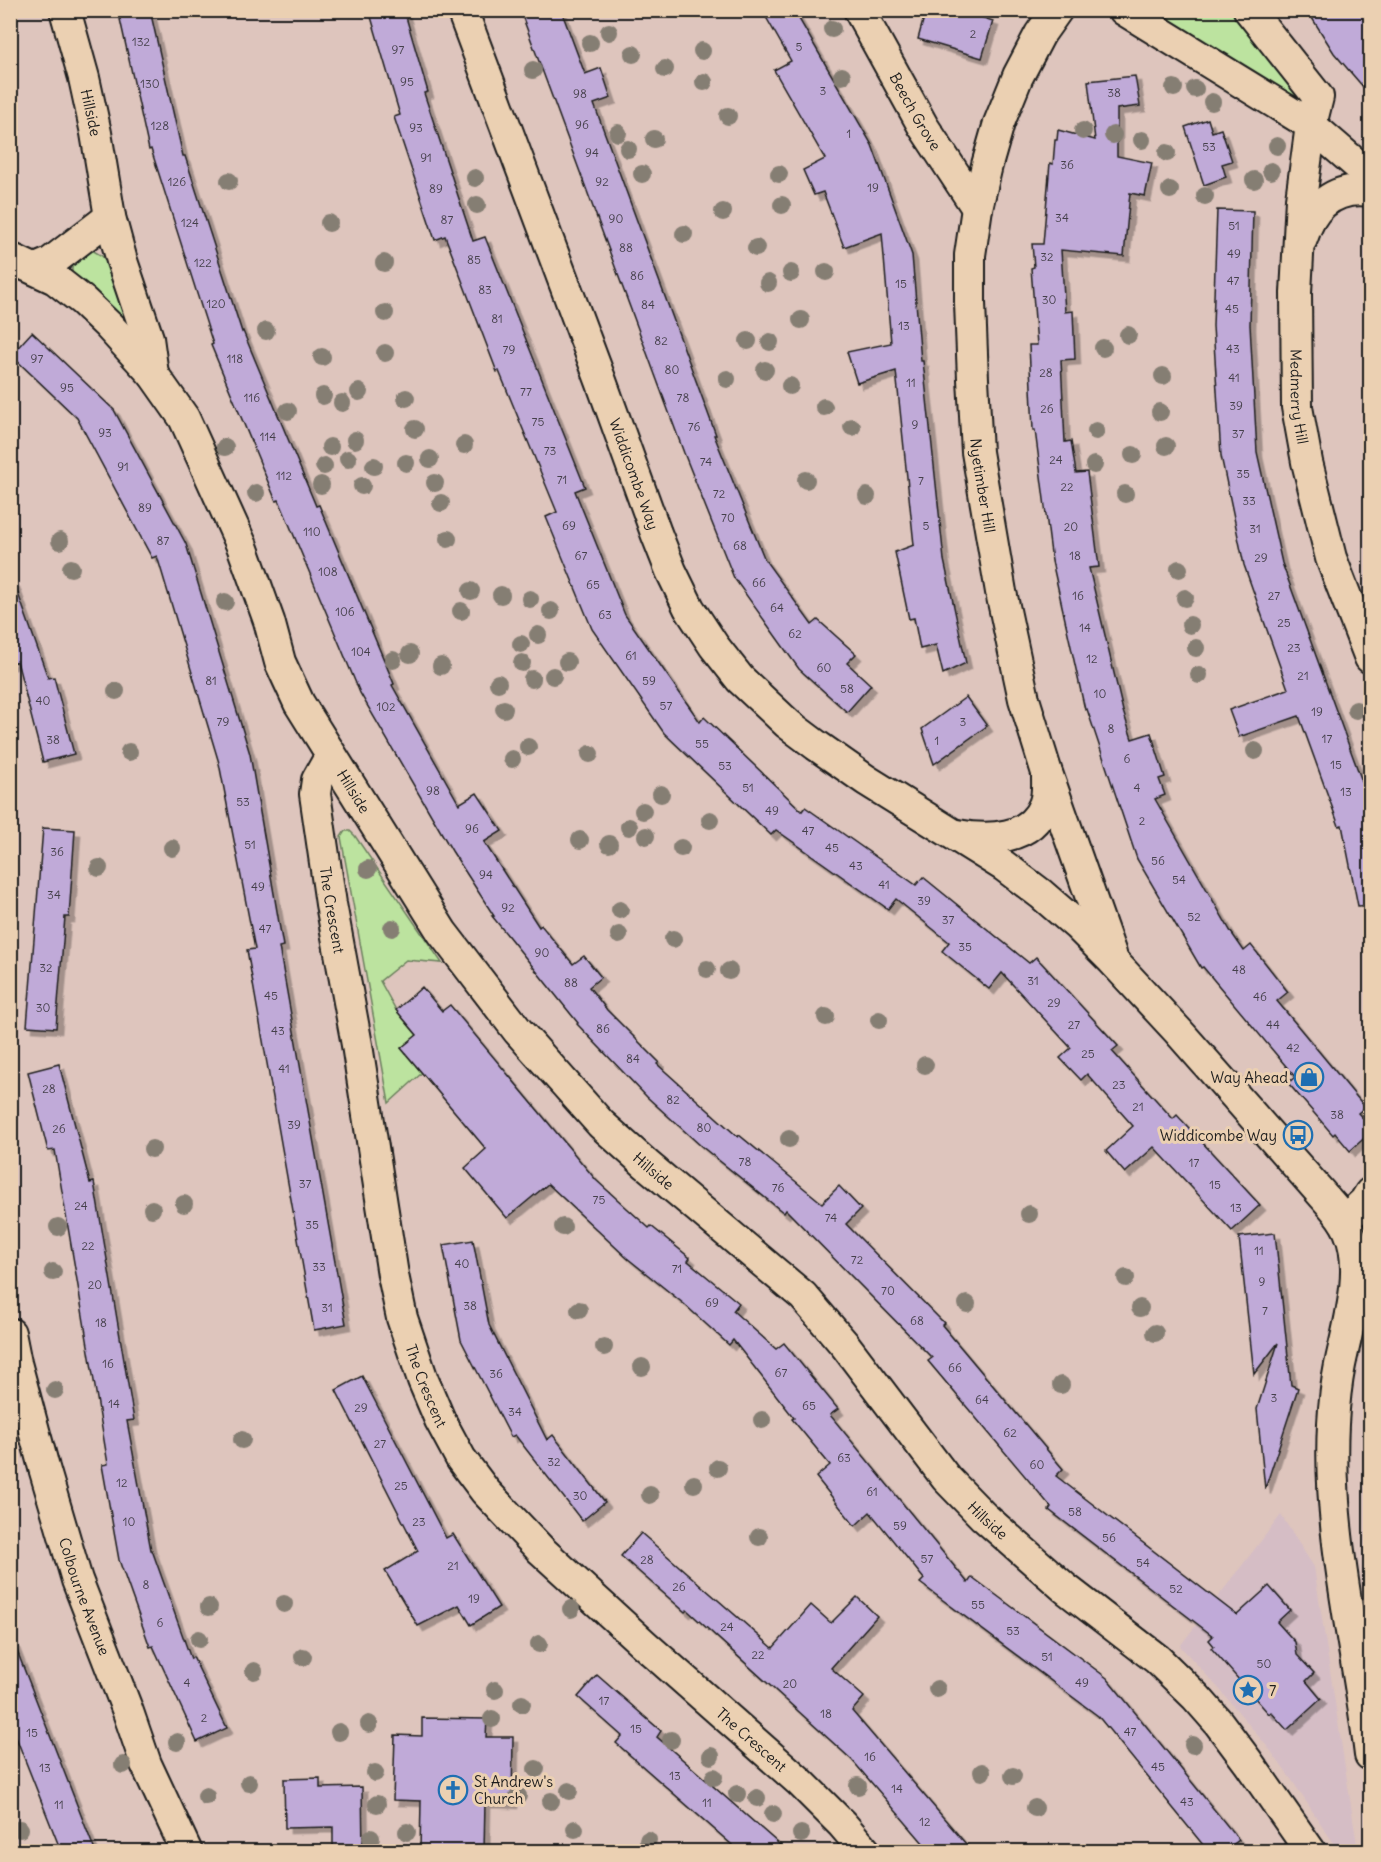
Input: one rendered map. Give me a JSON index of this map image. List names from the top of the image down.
{
  "streets": {
    "street": [
      "Beech Grove",
      "Hillside",
      "Medmerry Hill",
      "Widdicombe Way",
      "Nyetimber Hill",
      "The Crescent",
      "Colbourne Avenue"
    ]
  },
  "crossings": [
    ["Beech Grove", "Nyetimber Hill"],
    ["Hillside", "The Crescent"],
    ["Widdicombe Way", "Nyetimber Hill"]
  ],
  "places": {
    "shop": ["Way Ahead"],
    "bus stop": ["Widdicombe Way"],
    "place": ["7"],
    "church": ["St Andrew's Church"]
  },
  "house_numbers": [
    "2",
    "132",
    "5",
    "97",
    "95",
    "130",
    "3",
    "38",
    "98",
    "96",
    "128",
    "93",
    "1",
    "53",
    "94",
    "91",
    "36",
    "126",
    "92",
    "19",
    "89",
    "34",
    "90",
    "87",
    "124",
    "51",
    "88",
    "49",
    "32",
    "85",
    "122",
    "86",
    "47",
    "15",
    "83",
    "30",
    "120",
    "84",
    "45",
    "81",
    "13",
    "82",
    "43",
    "79",
    "97",
    "118",
    "80",
    "28",
    "41",
    "11",
    "95",
    "77",
    "116",
    "78",
    "39",
    "26",
    "75",
    "9",
    "76",
    "93",
    "37",
    "114",
    "73",
    "24",
    "74",
    "91",
    "35",
    "112",
    "71",
    "7",
    "22",
    "72",
    "33",
    "89",
    "70",
    "69",
    "5",
    "20",
    "31",
    "110",
    "87",
    "68",
    "67",
    "18",
    "29",
    "108",
    "66",
    "65",
    "16",
    "27",
    "64",
    "106",
    "63",
    "25",
    "14",
    "62",
    "23",
    "104",
    "61",
    "12",
    "60",
    "21",
    "81",
    "59",
    "58",
    "10",
    "40",
    "57",
    "102",
    "19",
    "79",
    "3",
    "8",
    "17",
    "38",
    "1",
    "55",
    "6",
    "15",
    "53",
    "51",
    "4",
    "98",
    "13",
    "53",
    "49",
    "2",
    "96",
    "47",
    "51",
    "45",
    "36",
    "56",
    "43",
    "94",
    "54",
    "41",
    "49",
    "34",
    "39",
    "92",
    "52",
    "37",
    "47",
    "35",
    "90",
    "32",
    "48",
    "31",
    "88",
    "45",
    "46",
    "29",
    "30",
    "27",
    "44",
    "86",
    "43",
    "42",
    "25",
    "84",
    "41",
    "23",
    "28",
    "82",
    "21",
    "38",
    "39",
    "80",
    "26",
    "78",
    "17",
    "37",
    "15",
    "76",
    "75",
    "24",
    "13",
    "74",
    "35",
    "22",
    "11",
    "72",
    "40",
    "33",
    "71",
    "9",
    "20",
    "70",
    "69",
    "38",
    "31",
    "7",
    "68",
    "18",
    "16",
    "66",
    "67",
    "36",
    "3",
    "64",
    "14",
    "65",
    "29",
    "34",
    "62",
    "27",
    "63",
    "32",
    "60",
    "12",
    "25",
    "61",
    "30",
    "58",
    "10",
    "23",
    "59",
    "56",
    "57",
    "28",
    "54",
    "21",
    "8",
    "26",
    "52",
    "19",
    "55",
    "6",
    "24",
    "53",
    "22",
    "51",
    "50",
    "4",
    "49",
    "20",
    "17",
    "18",
    "2",
    "15",
    "47",
    "15",
    "16",
    "45",
    "13",
    "13",
    "14",
    "43",
    "11",
    "11",
    "12"
  ]
}
